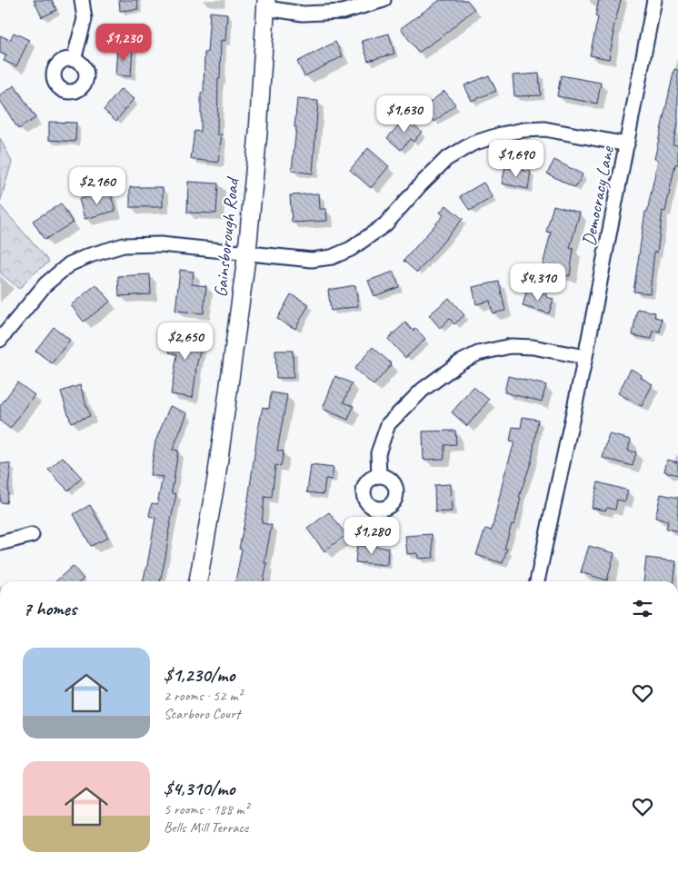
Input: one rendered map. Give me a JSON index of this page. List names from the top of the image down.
{
  "streets": {
    "street": ["Democracy Lane", "Gainsborough Road"]
  },
  "page": {
    "price": [
      "$1,230",
      "$1,630",
      "$1,690",
      "$2,160",
      "$4,310",
      "$2,650",
      "$1,280"
    ],
    "heading": "7 homes",
    "list": [
      {
        "name": "$1,230/mo",
        "note": "2 rooms · 52 m² · Scarboro Court"
      },
      {
        "name": "$4,310/mo",
        "note": "5 rooms · 188 m² · Bells Mill Terrace"
      }
    ]
  }
}
